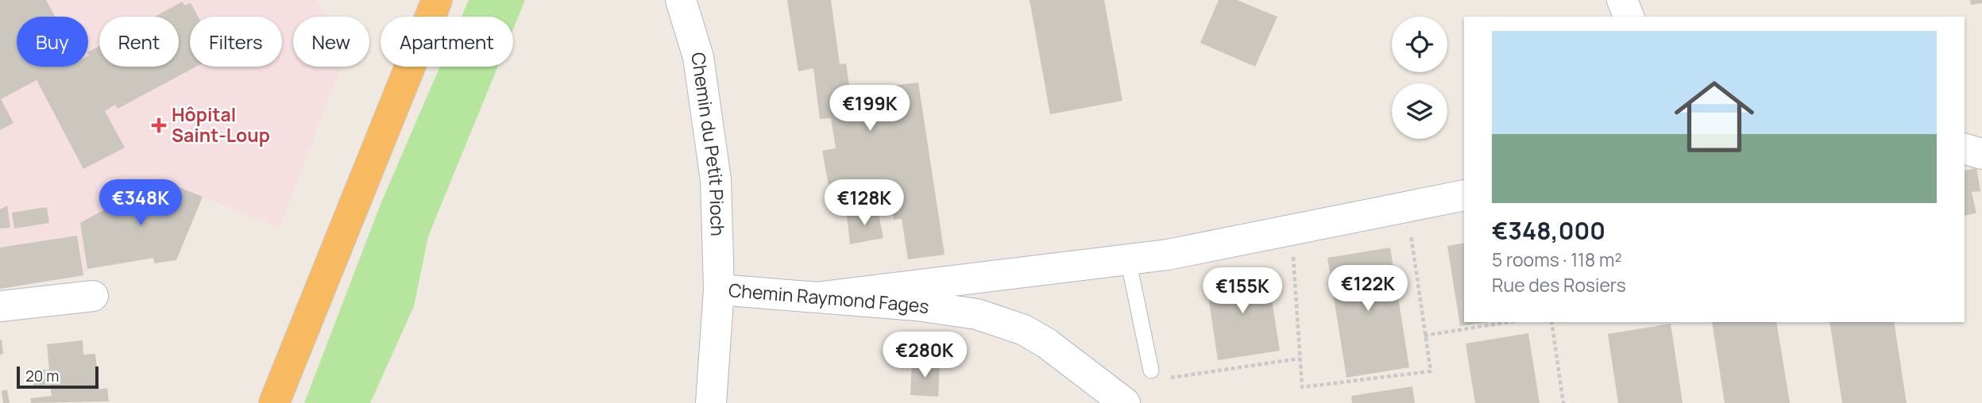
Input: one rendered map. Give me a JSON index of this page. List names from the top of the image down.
{
  "streets": {
    "street": ["Chemin du Petit Pioch", "Chemin Raymond Fages"]
  },
  "crossings": [
    ["Chemin du Petit Pioch", "Chemin Raymond Fages"]
  ],
  "places": {
    "health": ["Hôpital Saint-Loup"]
  },
  "scale_bar": "20 m",
  "page": {
    "chip": [
      "Buy",
      "Rent",
      "Filters",
      "New",
      "Apartment"
    ],
    "list": [
      {
        "name": "€348,000",
        "note": "5 rooms · 118 m² · Rue des Rosiers"
      }
    ],
    "price": [
      "€199K",
      "€348K",
      "€128K",
      "€122K",
      "€155K",
      "€280K"
    ],
    "scale": "20 m"
  }
}
